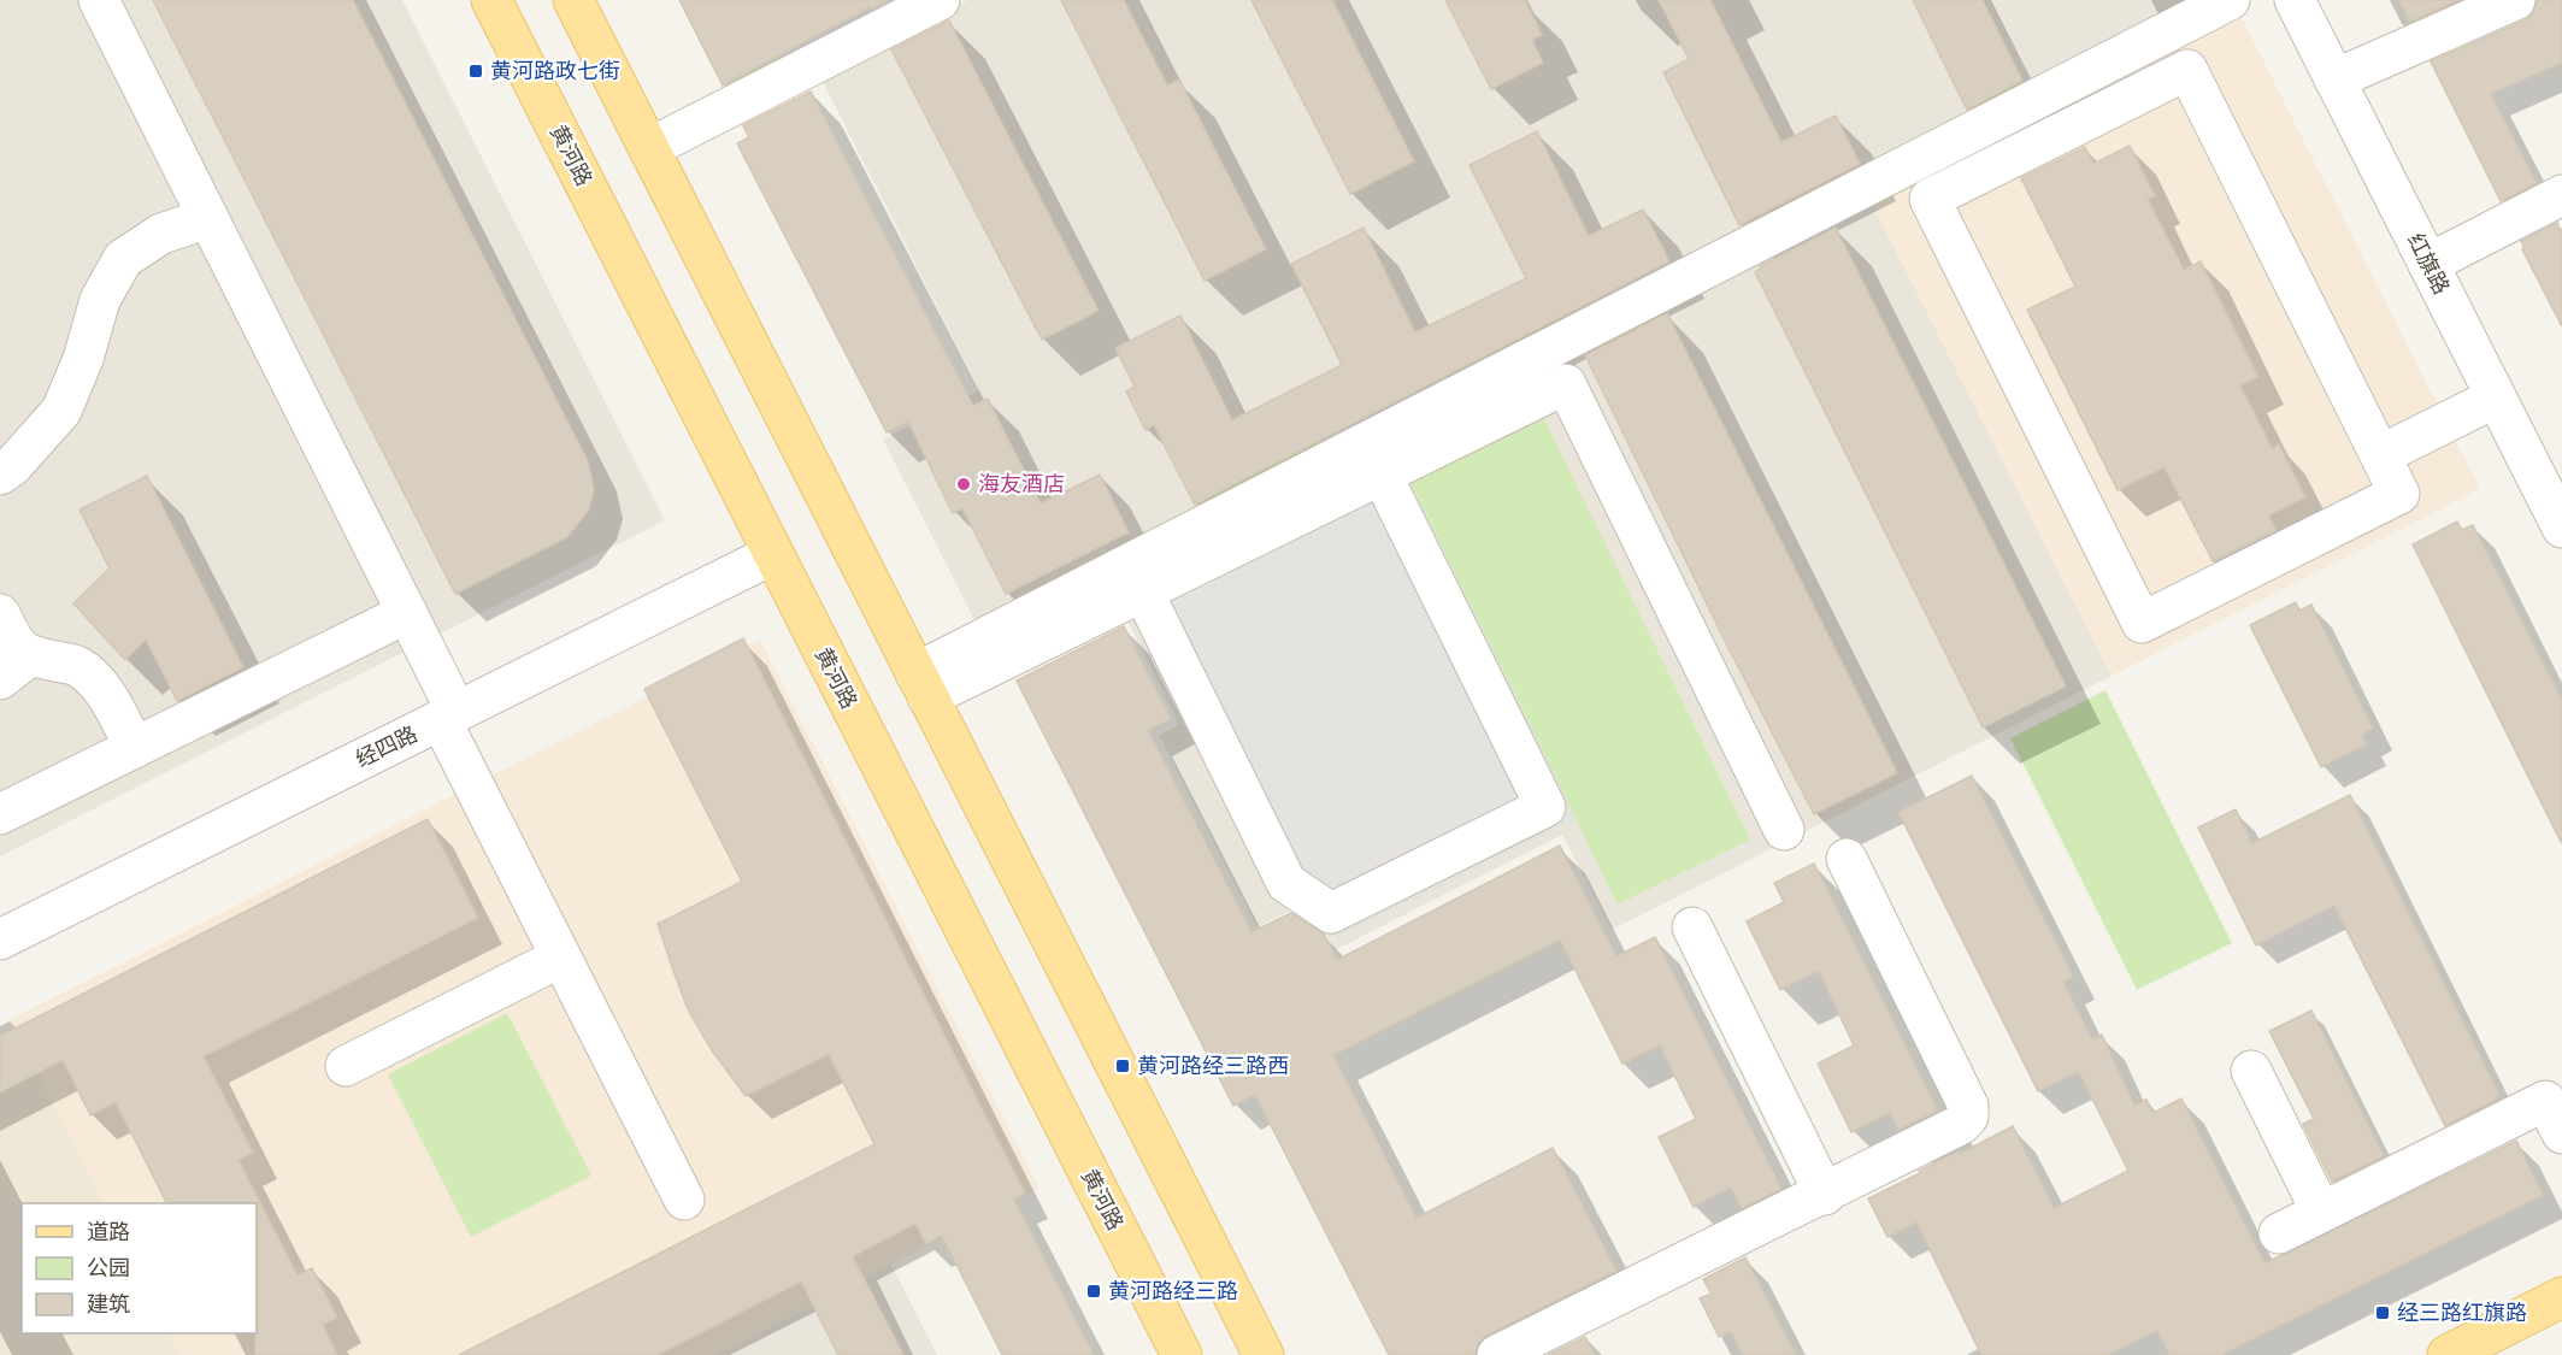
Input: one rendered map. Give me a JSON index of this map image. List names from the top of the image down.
{
  "streets": {
    "main road": ["黄河路"],
    "street": ["红旗路", "经四路"]
  },
  "crossings": [
    ["黄河路", "经四路"]
  ],
  "places": {
    "transit": [
      "黄河路政七街",
      "黄河路经三路西",
      "黄河路经三路",
      "经三路红旗路"
    ],
    "other": ["海友酒店"]
  },
  "legend": ["道路", "公园", "建筑"]
}
